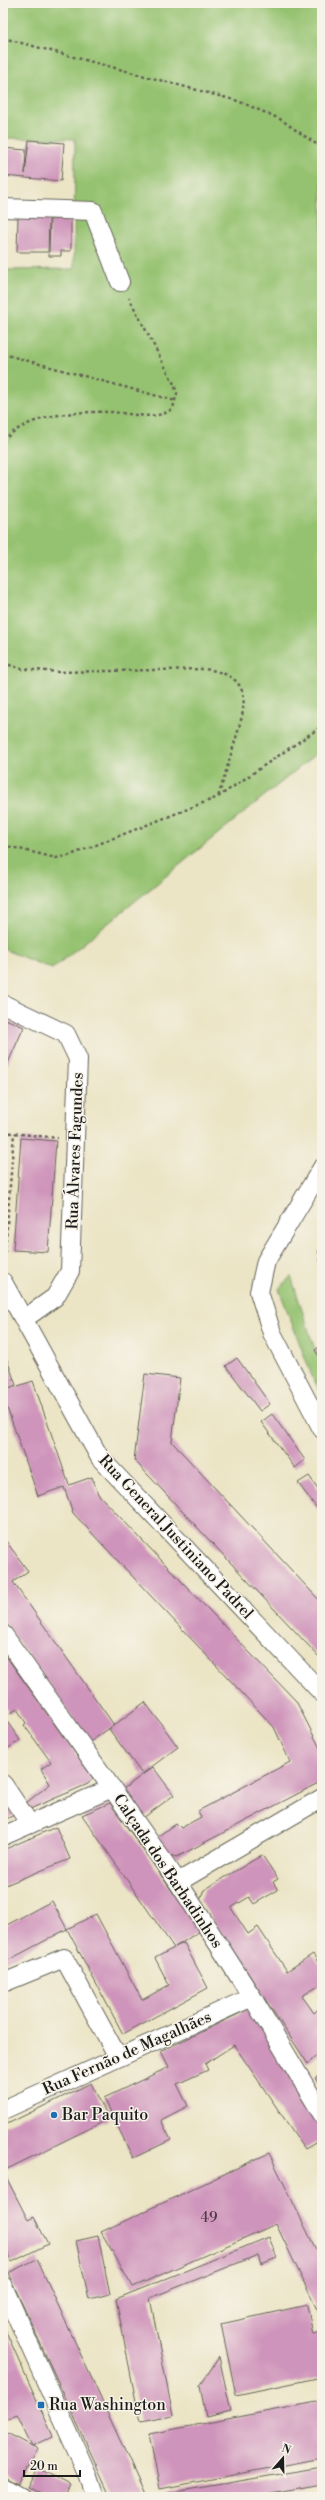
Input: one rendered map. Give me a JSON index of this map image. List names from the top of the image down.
{
  "streets": {
    "street": [
      "Rua Álvares Fagundes",
      "Rua General Justiniano Padrel",
      "Calçada dos Barbadinhos",
      "Rua Fernão de Magalhães"
    ]
  },
  "crossings": [
    ["Rua Álvares Fagundes", "Rua General Justiniano Padrel"],
    ["Calçada dos Barbadinhos", "Rua Fernão de Magalhães"]
  ],
  "places": {
    "other": ["Bar Paquito"],
    "transit": ["Rua Washington"]
  },
  "house_numbers": ["49"],
  "scale_bar": "20 m",
  "north": "top"
}
